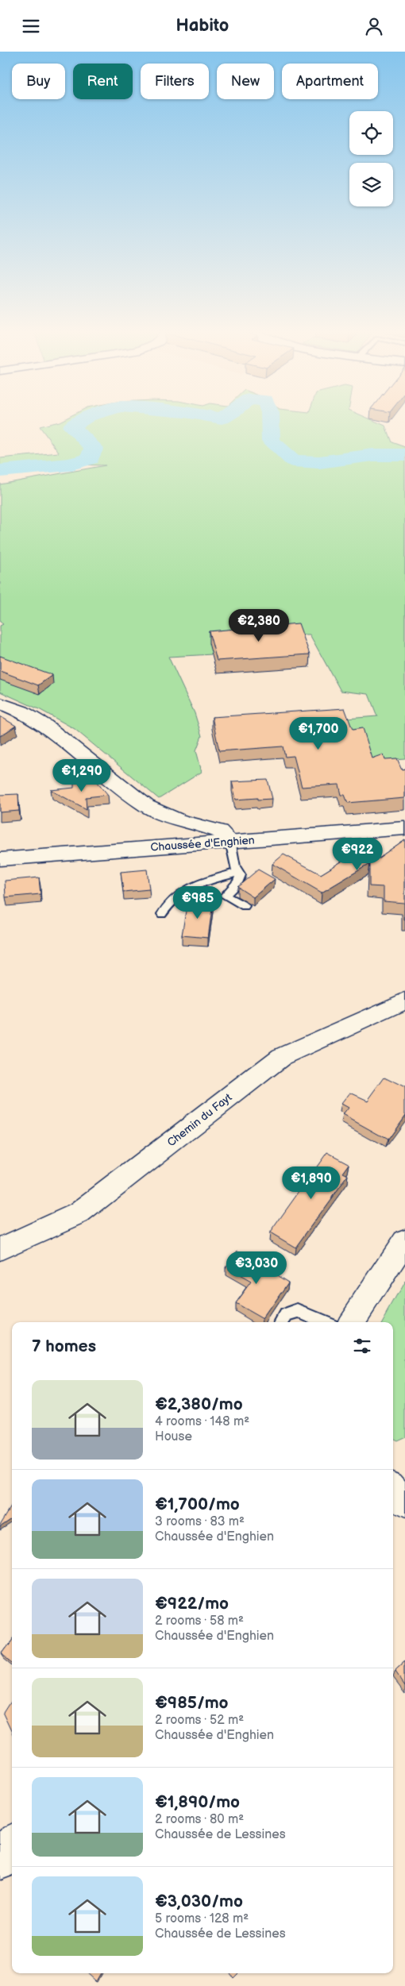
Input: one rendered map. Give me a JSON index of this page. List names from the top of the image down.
{
  "streets": {
    "street": ["Chaussée d'Enghien", "Chemin du Fayt"]
  },
  "page": {
    "header": "Habito",
    "chip": [
      "Buy",
      "Rent",
      "Filters",
      "New",
      "Apartment"
    ],
    "price": [
      "€2,380",
      "€1,700",
      "€1,290",
      "€922",
      "€985",
      "€1,890",
      "€3,030"
    ],
    "heading": "7 homes",
    "list": [
      {
        "name": "€2,380/mo",
        "note": "4 rooms · 148 m² · House"
      },
      {
        "name": "€1,700/mo",
        "note": "3 rooms · 83 m² · Chaussée d'Enghien"
      },
      {
        "name": "€922/mo",
        "note": "2 rooms · 58 m² · Chaussée d'Enghien"
      },
      {
        "name": "€985/mo",
        "note": "2 rooms · 52 m² · Chaussée d'Enghien"
      },
      {
        "name": "€1,890/mo",
        "note": "2 rooms · 80 m² · Chaussée de Lessines"
      },
      {
        "name": "€3,030/mo",
        "note": "5 rooms · 128 m² · Chaussée de Lessines"
      }
    ]
  }
}
